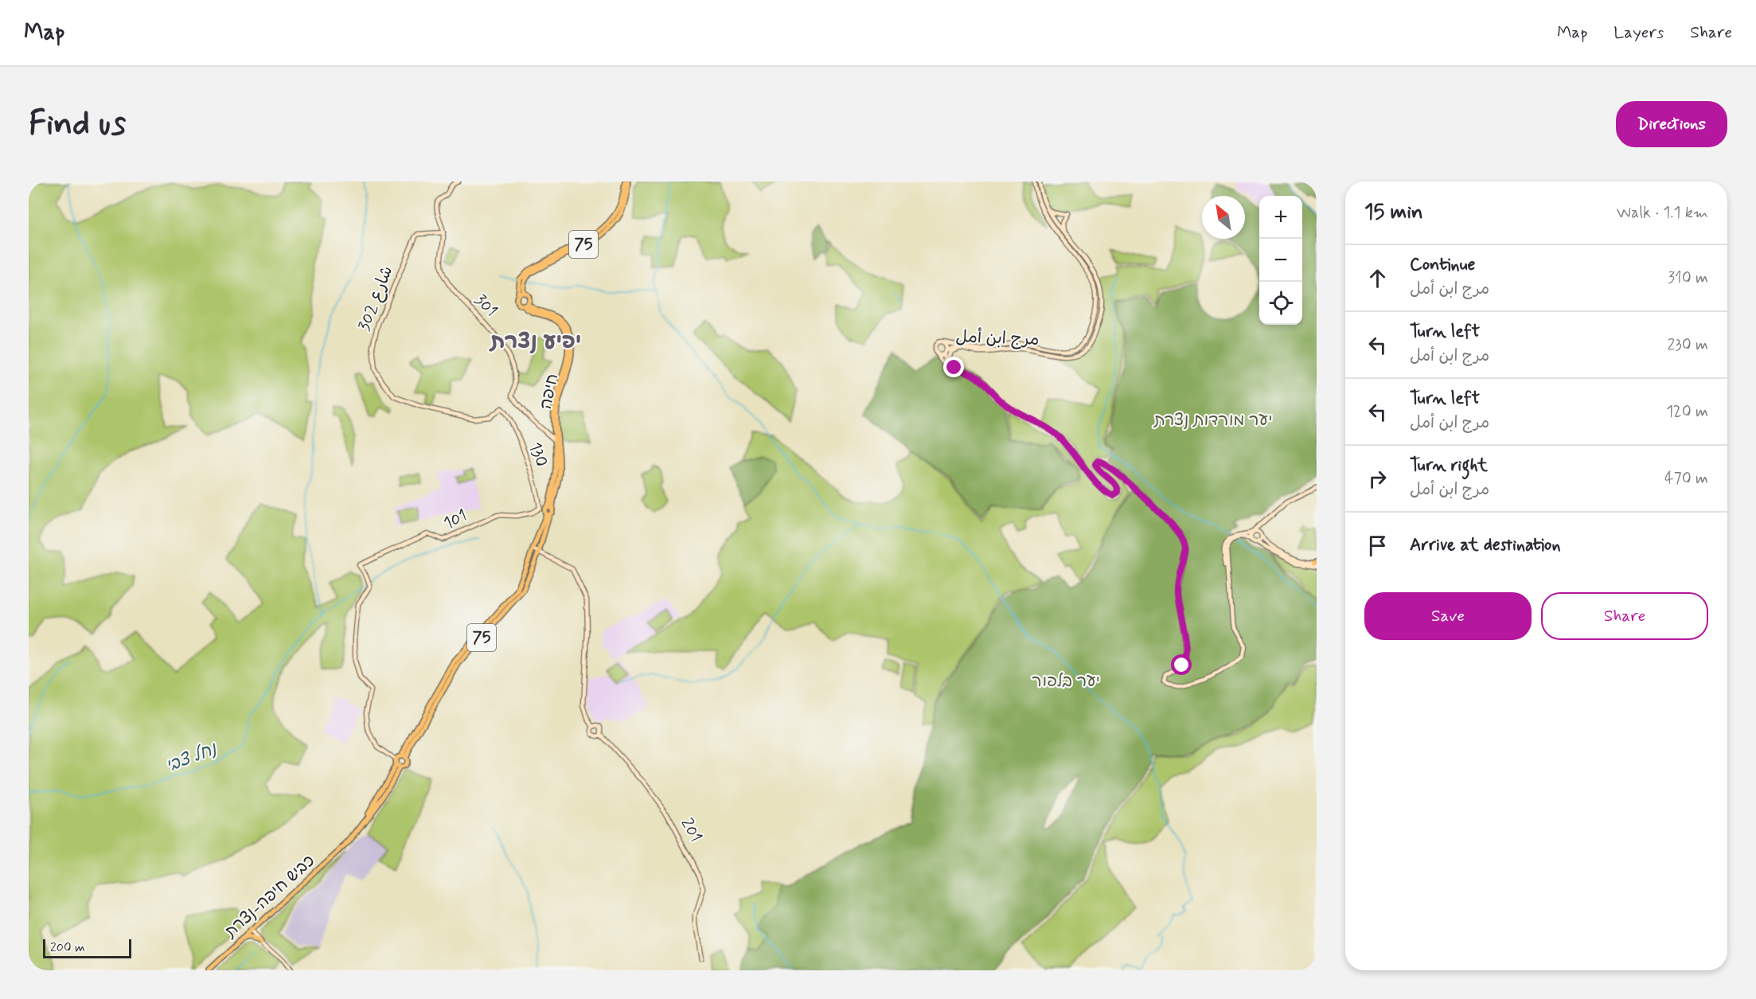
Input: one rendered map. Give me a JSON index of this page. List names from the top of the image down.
{
  "streets": {
    "highway": ["75", "חיפה", "כביש חיפה-נצרת"],
    "street": [
      "شارع 302",
      "301",
      "مرج ابن أمل",
      "130",
      "101",
      "201"
    ]
  },
  "crossings": [
    ["75", "חיפה"],
    ["75", "130"],
    ["75", "101"],
    ["75", "כביש חיפה-נצרת"],
    ["شارع 302", "301"],
    ["شارع 302", "130"],
    ["301", "חיפה"],
    ["חיפה", "130"],
    ["חיפה", "101"],
    ["130", "101"]
  ],
  "districts": ["יפיע נצרת"],
  "water": ["נחל צבי"],
  "parks": ["יער מורדות נצרת", "יער בלפור"],
  "scale_bar": "200 m",
  "north": "top left",
  "page": {
    "header": "Map",
    "nav": ["Map", "Layers", "Share"],
    "buttons": [
      "Directions",
      ["Save", "Share"]
    ],
    "title": "Find us",
    "heading": ["15 min", "Walk · 1.1 km"],
    "map_buttons": ["+", "−"],
    "list": [
      ["Continue", "مرج ابن أمل", "310 m"],
      ["Turn left", "مرج ابن أمل", "230 m"],
      ["Turn left", "مرج ابن أمل", "120 m"],
      ["Turn right", "مرج ابن أمل", "470 m"],
      "Arrive at destination"
    ],
    "scale": "200 m"
  }
}
